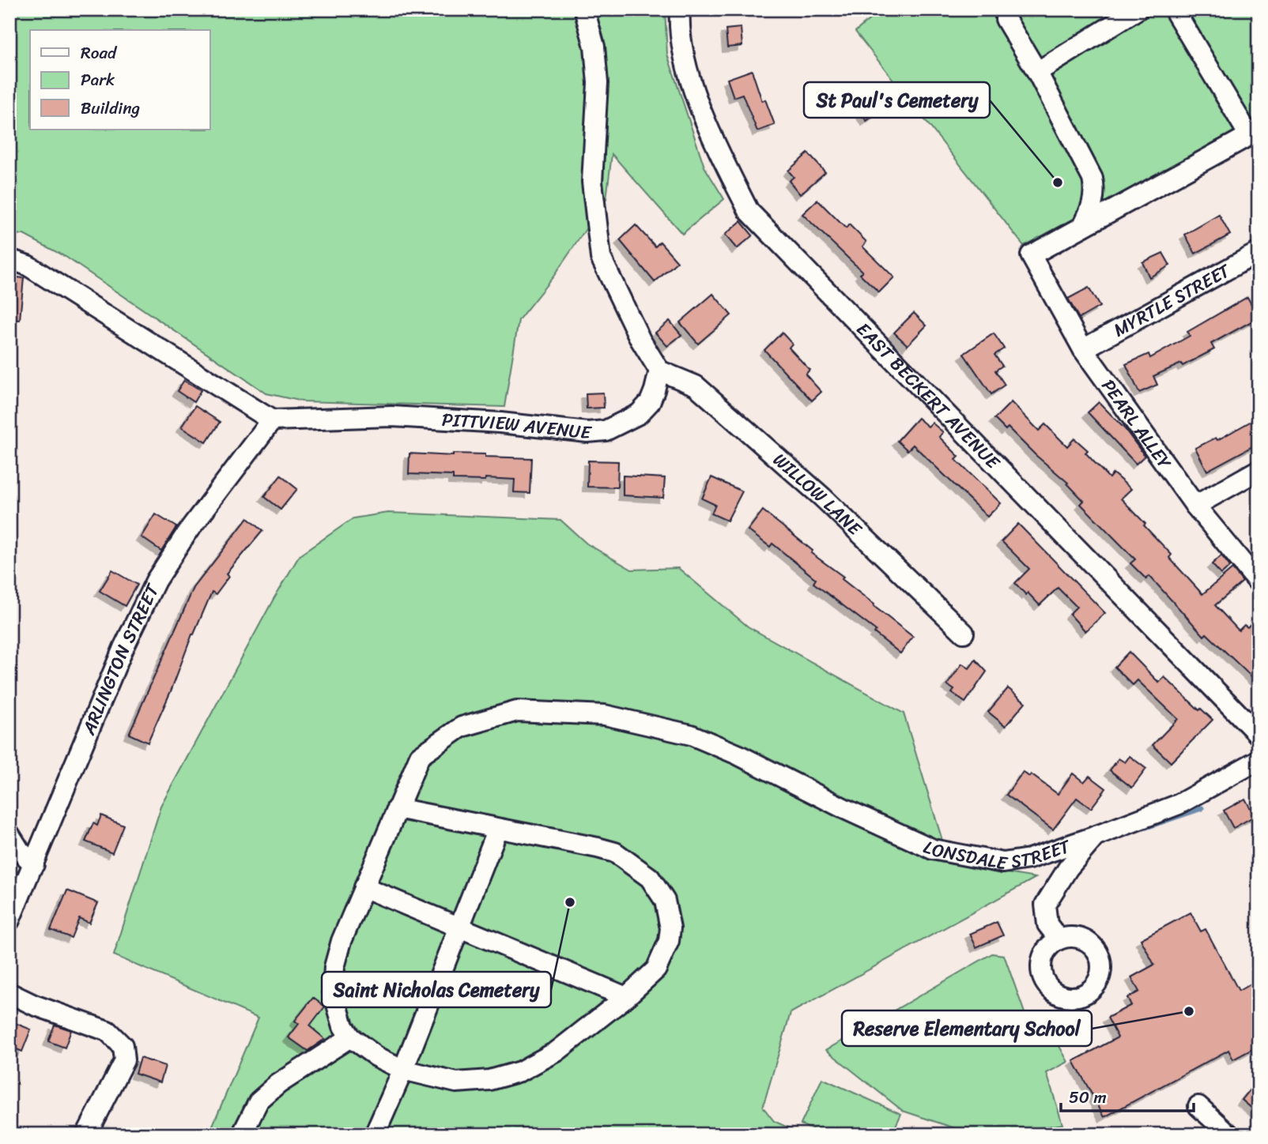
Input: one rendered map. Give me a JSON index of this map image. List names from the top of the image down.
{
  "streets": {
    "street": [
      "MYRTLE STREET",
      "EAST BECKERT AVENUE",
      "PEARL ALLEY",
      "PITTVIEW AVENUE",
      "WILLOW LANE",
      "ARLINGTON STREET",
      "LONSDALE STREET"
    ]
  },
  "crossings": [
    ["MYRTLE STREET", "PEARL ALLEY"],
    ["PITTVIEW AVENUE", "WILLOW LANE"],
    ["PITTVIEW AVENUE", "ARLINGTON STREET"]
  ],
  "places": ["St Paul's Cemetery", "Saint Nicholas Cemetery", "Reserve Elementary School"],
  "legend": ["Road", "Park", "Building"],
  "scale_bar": "50 m"
}
